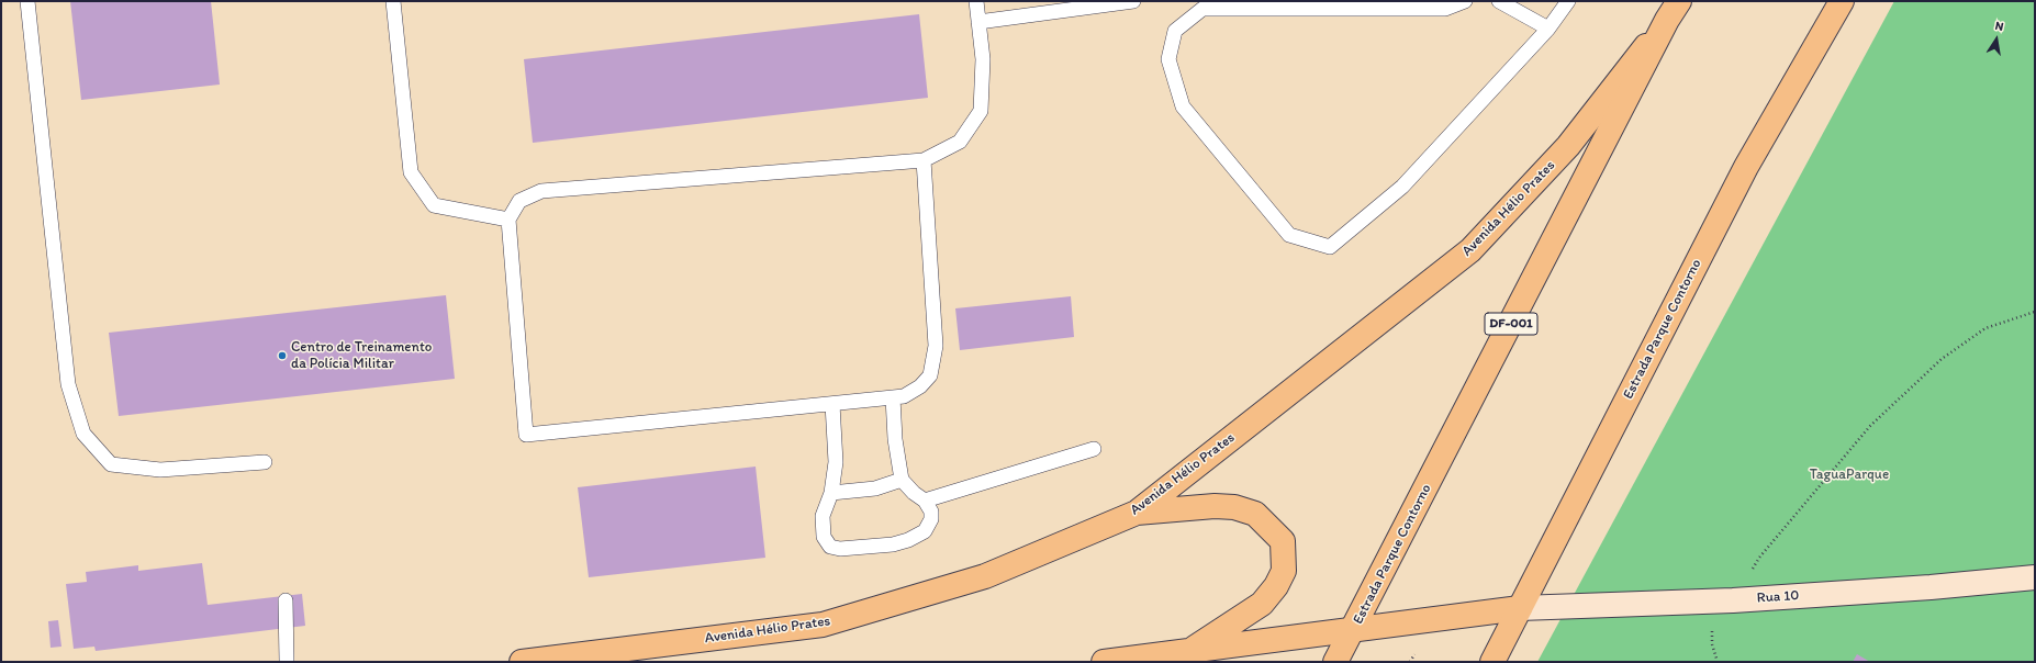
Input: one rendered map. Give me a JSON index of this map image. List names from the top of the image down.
{
  "streets": {
    "main road": ["Avenida Hélio Prates", "DF-001", "Estrada Parque Contorno"],
    "street": ["Rua 10"]
  },
  "crossings": [
    ["Avenida Hélio Prates", "Estrada Parque Contorno"],
    ["Estrada Parque Contorno", "Rua 10"]
  ],
  "parks": ["TaguaParque"],
  "places": ["Centro de Treinamento da Polícia Militar"],
  "north": "top"
}
